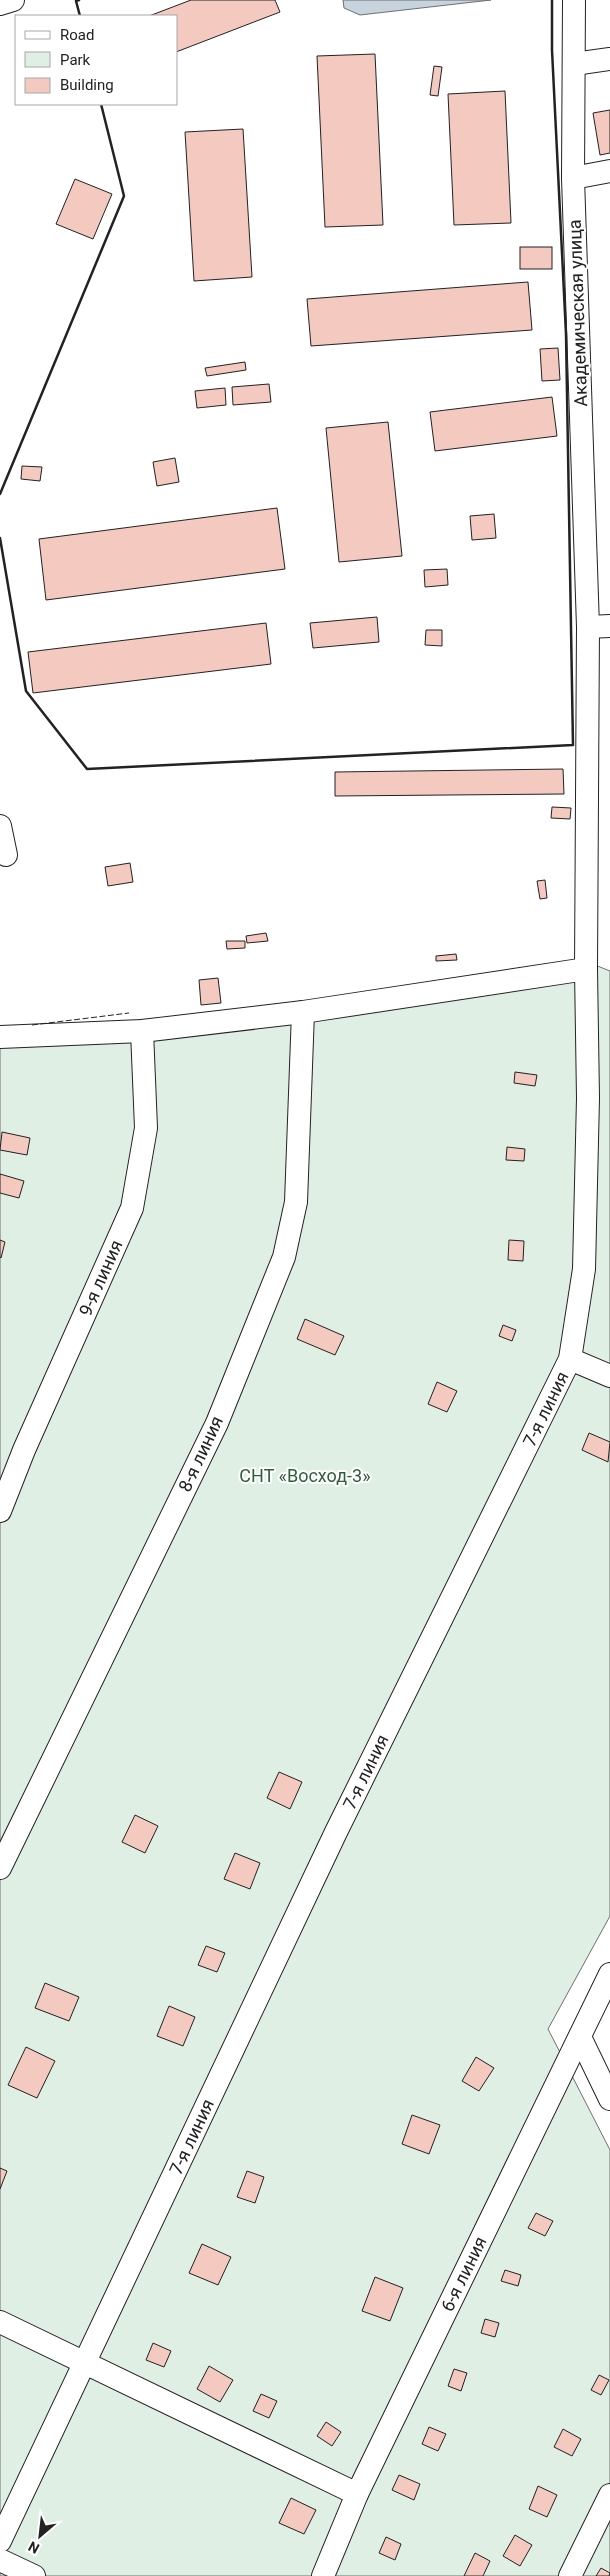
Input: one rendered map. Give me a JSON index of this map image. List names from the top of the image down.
{
  "streets": {
    "street": [
      "Академическая улица",
      "9-я линия",
      "7-я линия",
      "8-я линия",
      "6-я линия"
    ]
  },
  "crossings": [
    ["Академическая улица", "7-я линия"]
  ],
  "parks": ["СНТ «Восход-3»"],
  "legend": ["Road", "Park", "Building"],
  "north": "bottom left"
}
